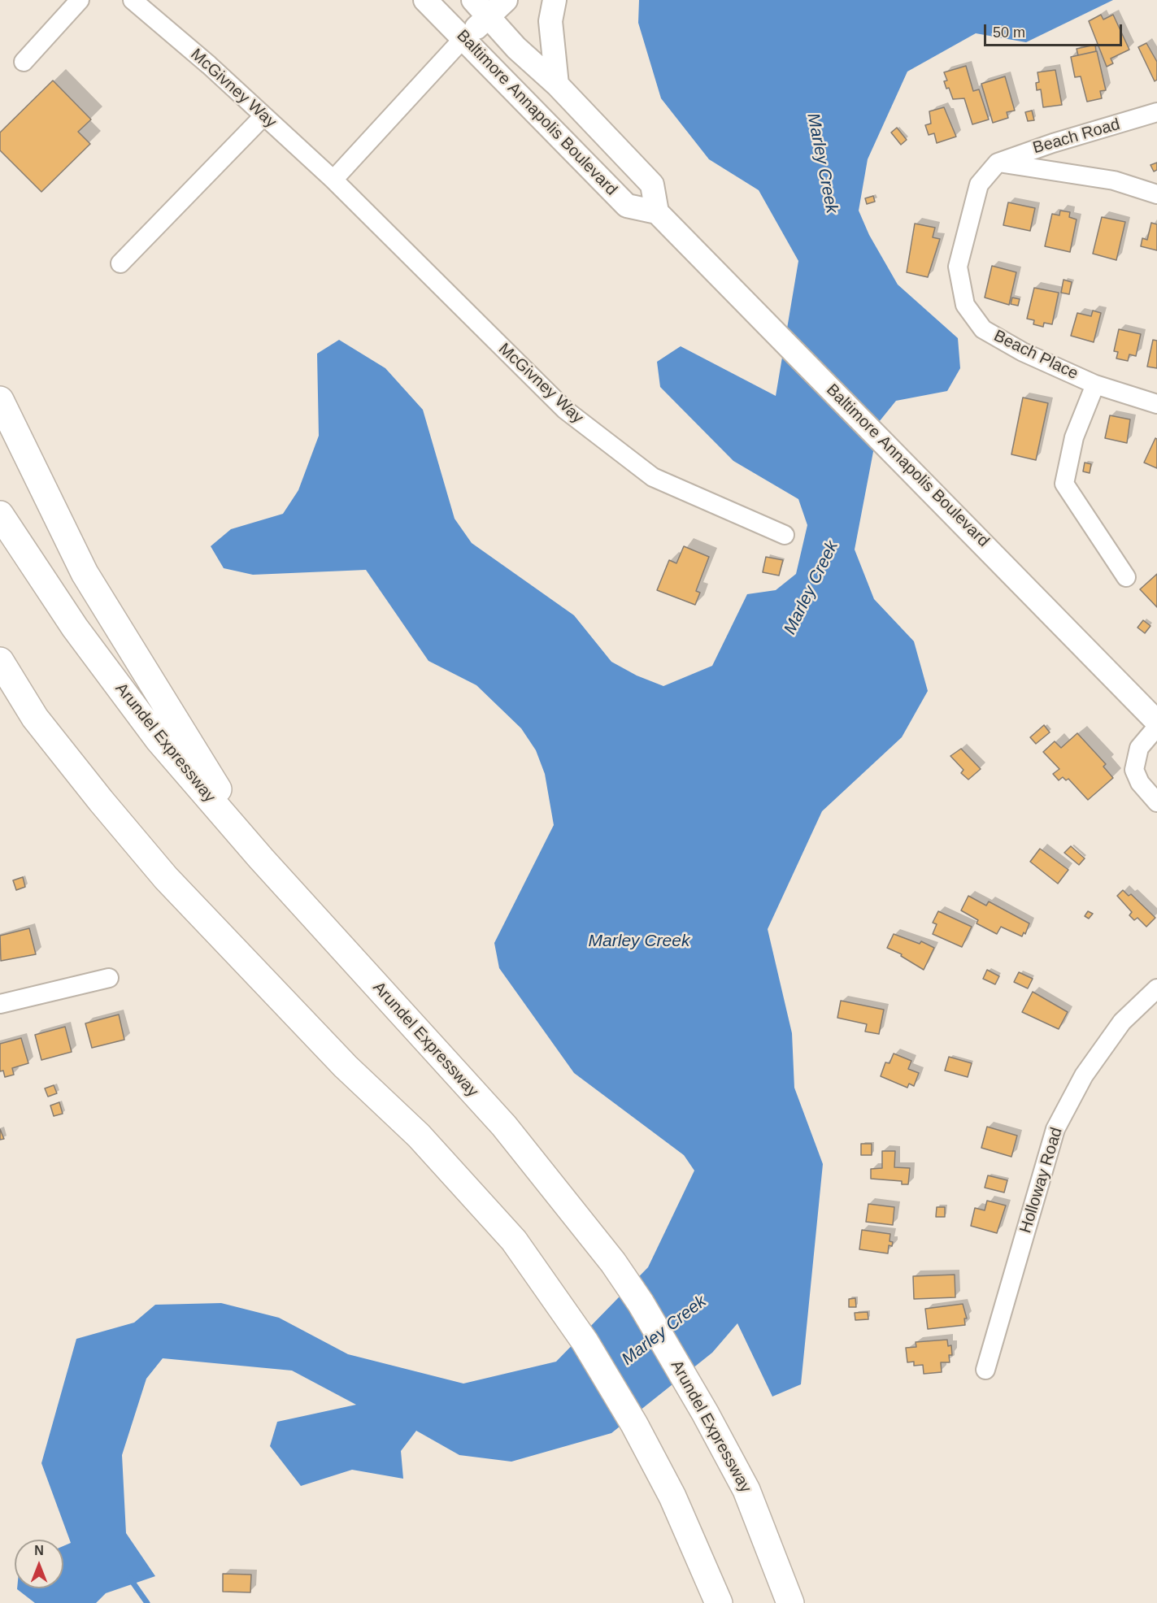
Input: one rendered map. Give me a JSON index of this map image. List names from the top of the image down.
{
  "streets": {
    "highway": ["Arundel Expressway"],
    "main road": ["Baltimore Annapolis Boulevard"],
    "street": [
      "McGivney Way",
      "Beach Road",
      "Beach Place",
      "Holloway Road"
    ]
  },
  "crossings": [
    ["Beach Road", "Beach Place"]
  ],
  "water": ["Marley Creek"],
  "scale_bar": "50 m",
  "north": "top"
}
